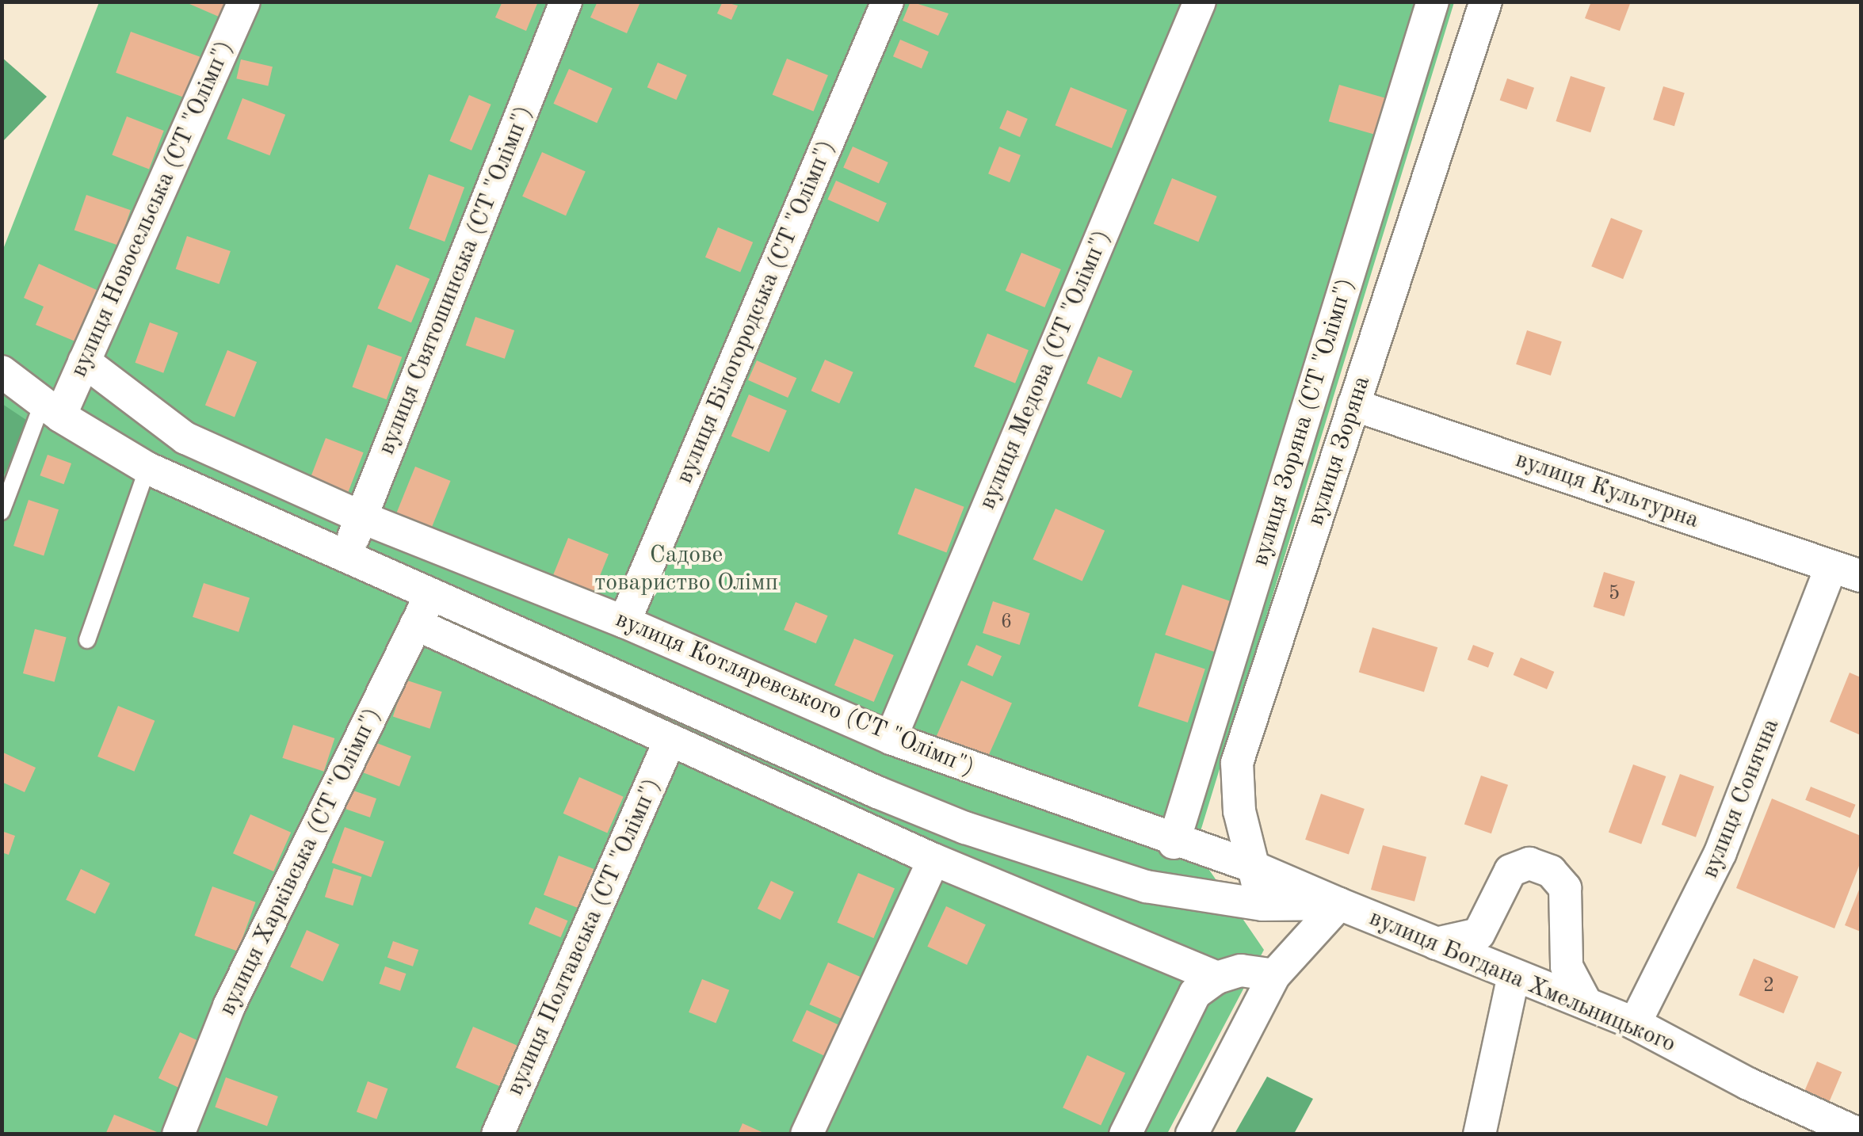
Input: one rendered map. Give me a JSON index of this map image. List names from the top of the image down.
{
  "streets": {
    "street": [
      "вулиця Новосельська (СТ \"Олімп\")",
      "вулиця Святошинська (СТ \"Олімп\")",
      "вулиця Білогородська (СТ \"Олімп\")",
      "вулиця Медова (СТ \"Олімп\")",
      "вулиця Зоряна (СТ \"Олімп\")",
      "вулиця Зоряна",
      "вулиця Культурна",
      "вулиця Котляревського (СТ \"Олімп\")",
      "вулиця Сонячна",
      "вулиця Харківська (СТ \"Олімп\")",
      "вулиця Полтавська (СТ \"Олімп\")",
      "вулиця Богдана Хмельницького"
    ]
  },
  "crossings": [
    ["вулиця Новосельська (СТ \"Олімп\")", "вулиця Котляревського (СТ \"Олімп\")"],
    ["вулиця Новосельська (СТ \"Олімп\")", "вулиця Богдана Хмельницького"],
    ["вулиця Святошинська (СТ \"Олімп\")", "вулиця Котляревського (СТ \"Олімп\")"],
    ["вулиця Святошинська (СТ \"Олімп\")", "вулиця Богдана Хмельницького"],
    ["вулиця Білогородська (СТ \"Олімп\")", "вулиця Котляревського (СТ \"Олімп\")"],
    ["вулиця Медова (СТ \"Олімп\")", "вулиця Котляревського (СТ \"Олімп\")"],
    ["вулиця Зоряна (СТ \"Олімп\")", "вулиця Котляревського (СТ \"Олімп\")"],
    ["вулиця Зоряна", "вулиця Культурна"],
    ["вулиця Зоряна", "вулиця Котляревського (СТ \"Олімп\")"],
    ["вулиця Зоряна", "вулиця Богдана Хмельницького"],
    ["вулиця Культурна", "вулиця Сонячна"],
    ["вулиця Котляревського (СТ \"Олімп\")", "вулиця Богдана Хмельницького"],
    ["вулиця Сонячна", "вулиця Богдана Хмельницького"],
    ["вулиця Харківська (СТ \"Олімп\")", "вулиця Богдана Хмельницького"]
  ],
  "parks": ["Садове товариство Олімп"],
  "house_numbers": ["5", "6", "2"]
}
